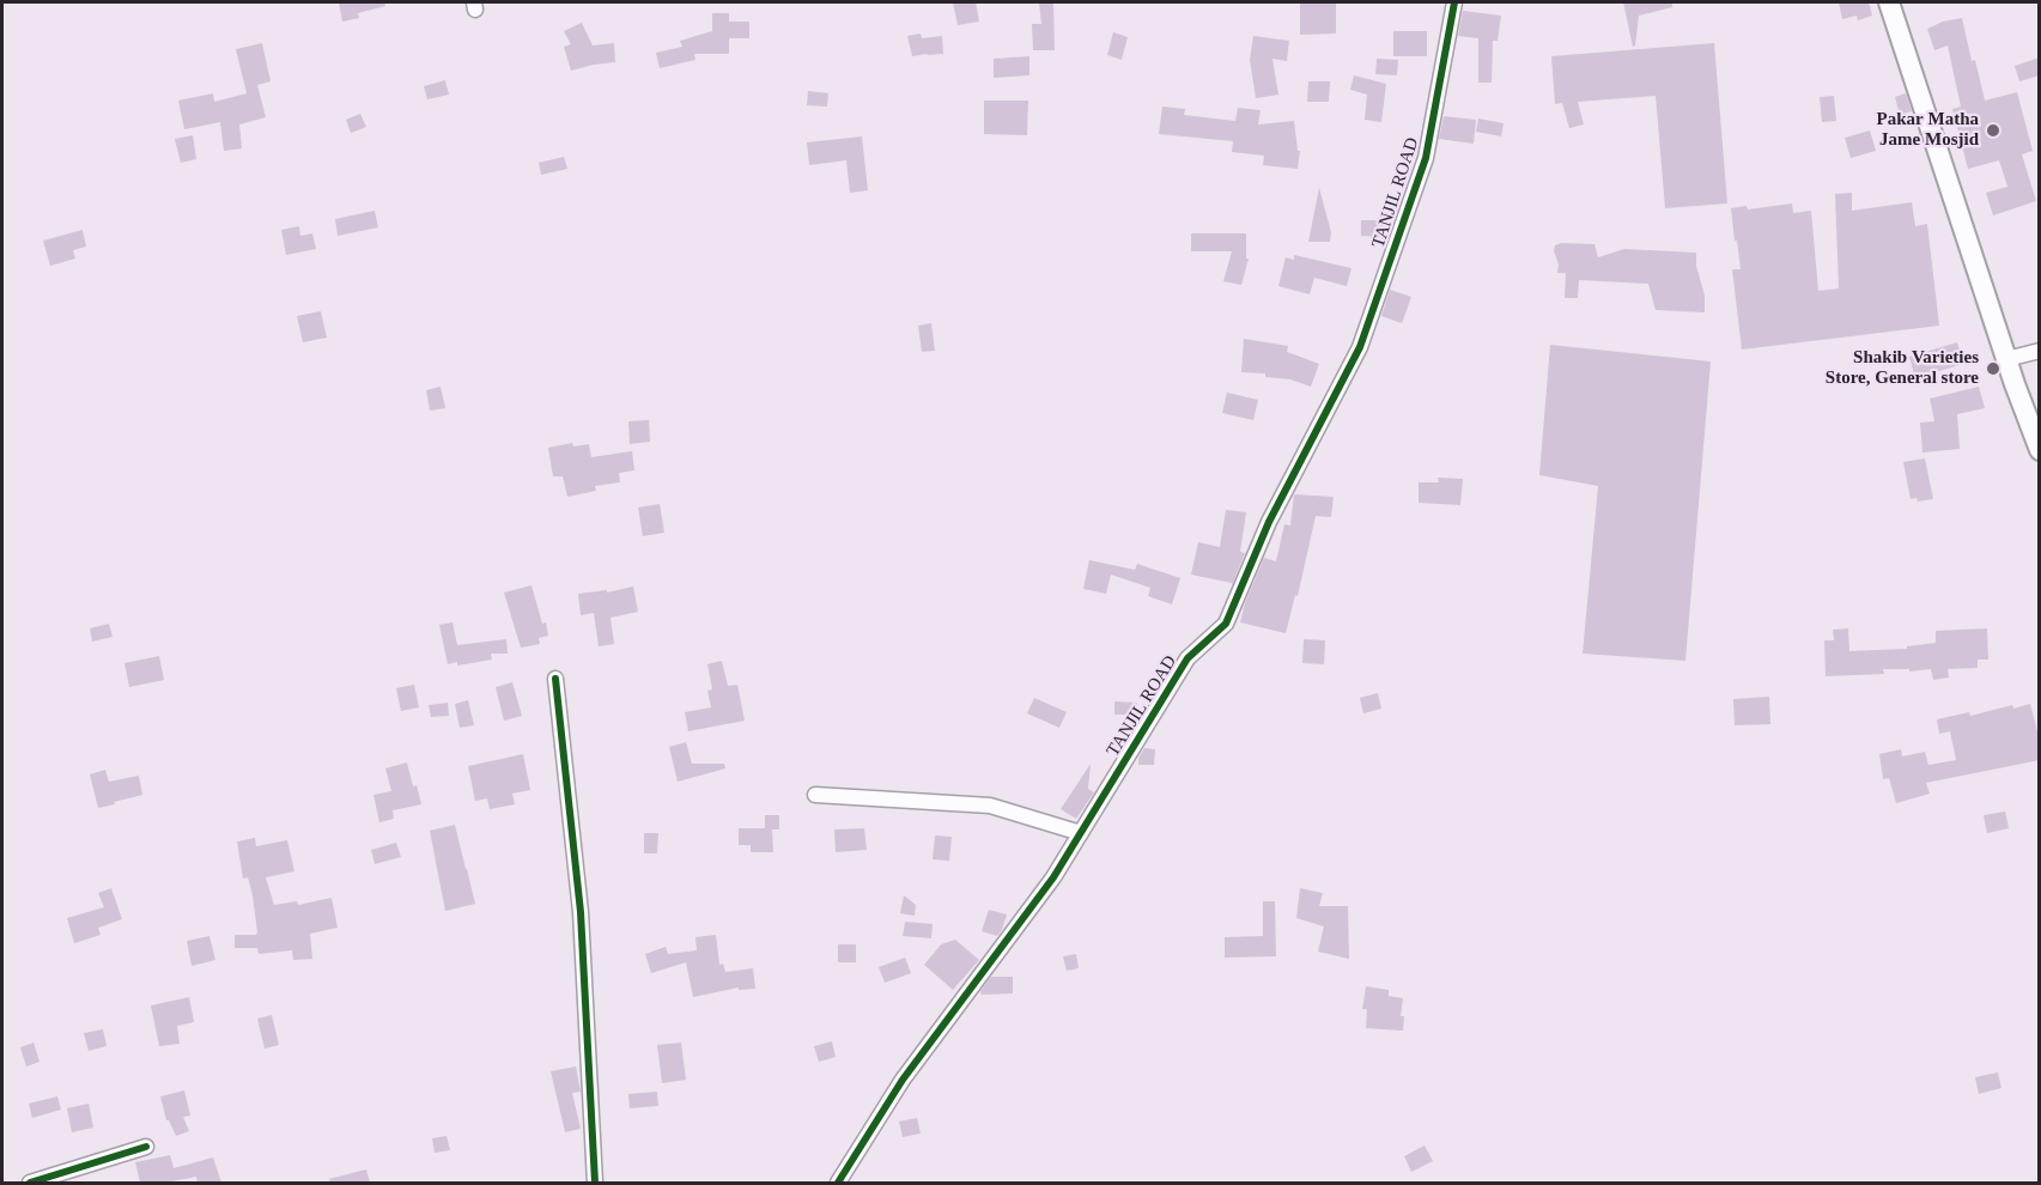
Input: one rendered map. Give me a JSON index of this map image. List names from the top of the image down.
{
  "streets": {
    "street": ["TANJIL ROAD"]
  },
  "places": ["Pakar Matha Jame Mosjid", "Shakib Varieties Store, General store"]
}
